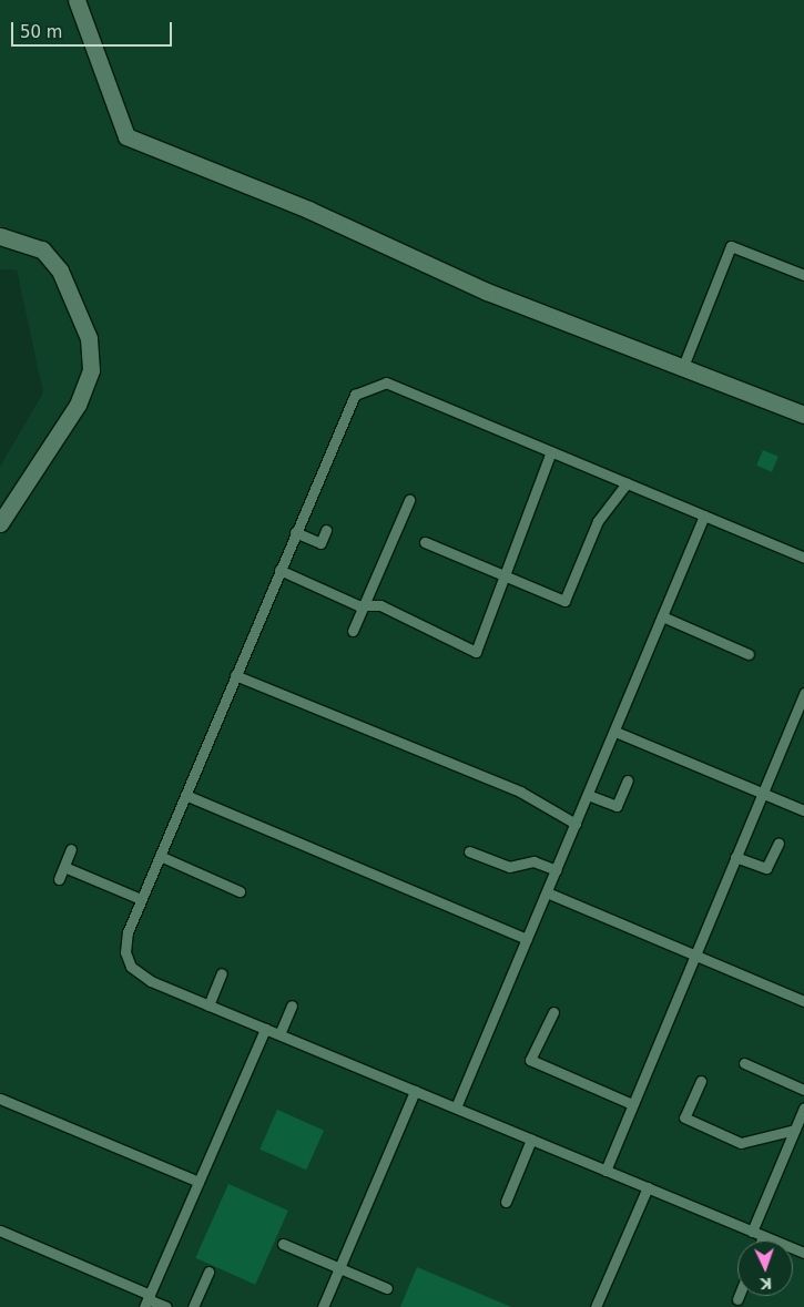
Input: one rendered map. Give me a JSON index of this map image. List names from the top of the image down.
{
  "scale_bar": "50 m",
  "north": "bottom"
}
